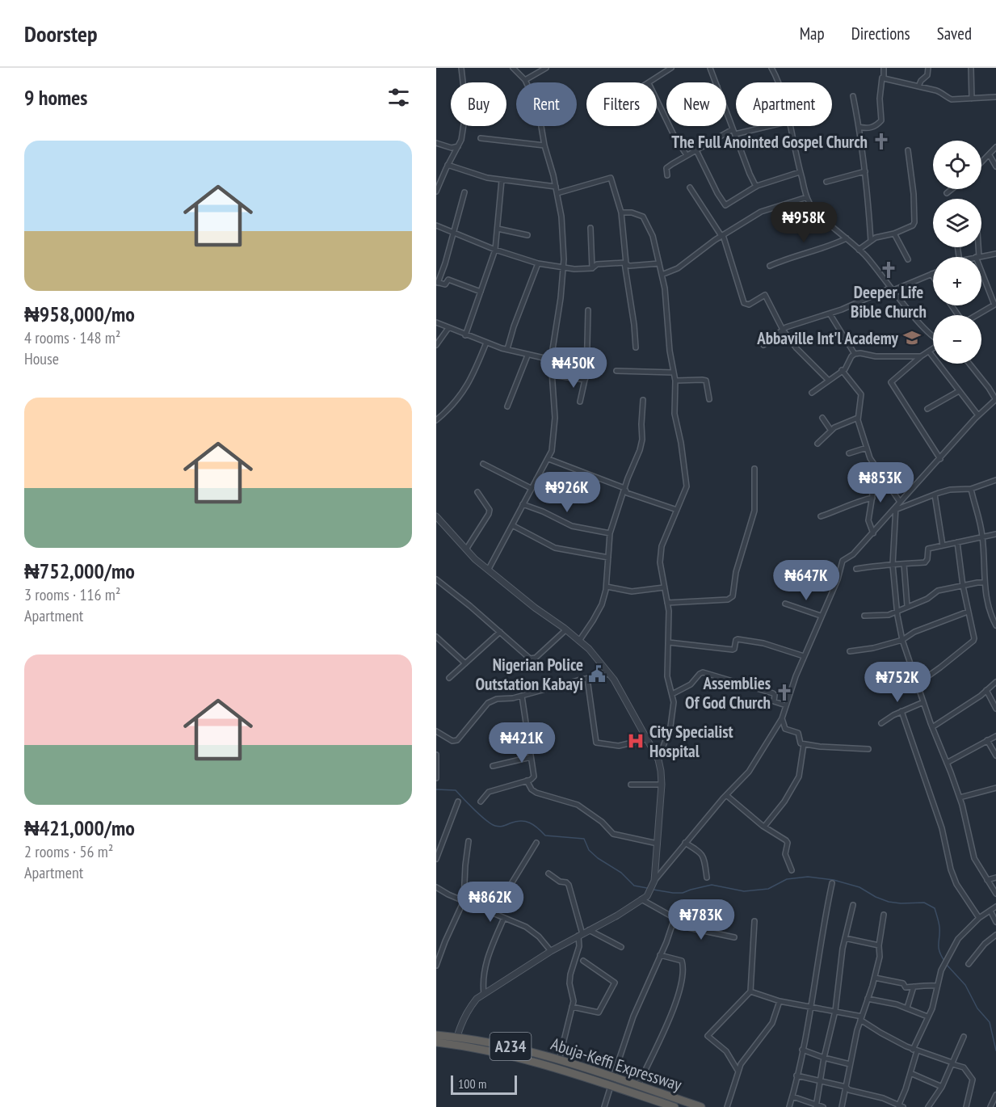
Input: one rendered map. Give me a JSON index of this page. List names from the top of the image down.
{
  "streets": {
    "highway": ["A234", "Abuja-Keffi Expressway"]
  },
  "places": {
    "church": ["The Full Anointed Gospel Church", "Deeper Life Bible Church", "Assemblies Of God Church"],
    "school or university": ["Abbaville Int'l Academy"],
    "public building": ["Nigerian Police Outstation Kabayi"],
    "hospital": ["City Specialist Hospital"]
  },
  "scale_bar": "100 m",
  "page": {
    "header": "Doorstep",
    "nav": ["Map", "Directions", "Saved"],
    "heading": "9 homes",
    "chip": [
      "Buy",
      "Rent",
      "Filters",
      "New",
      "Apartment"
    ],
    "list": [
      {
        "name": "₦958,000/mo",
        "note": "4 rooms · 148 m² · House"
      },
      {
        "name": "₦752,000/mo",
        "note": "3 rooms · 116 m² · Apartment"
      },
      {
        "name": "₦421,000/mo",
        "note": "2 rooms · 56 m² · Apartment"
      }
    ],
    "map_buttons": ["+", "−"],
    "price": [
      "₦958K",
      "₦450K",
      "₦853K",
      "₦926K",
      "₦647K",
      "₦752K",
      "₦421K",
      "₦862K",
      "₦783K"
    ],
    "scale": "100 m"
  }
}
